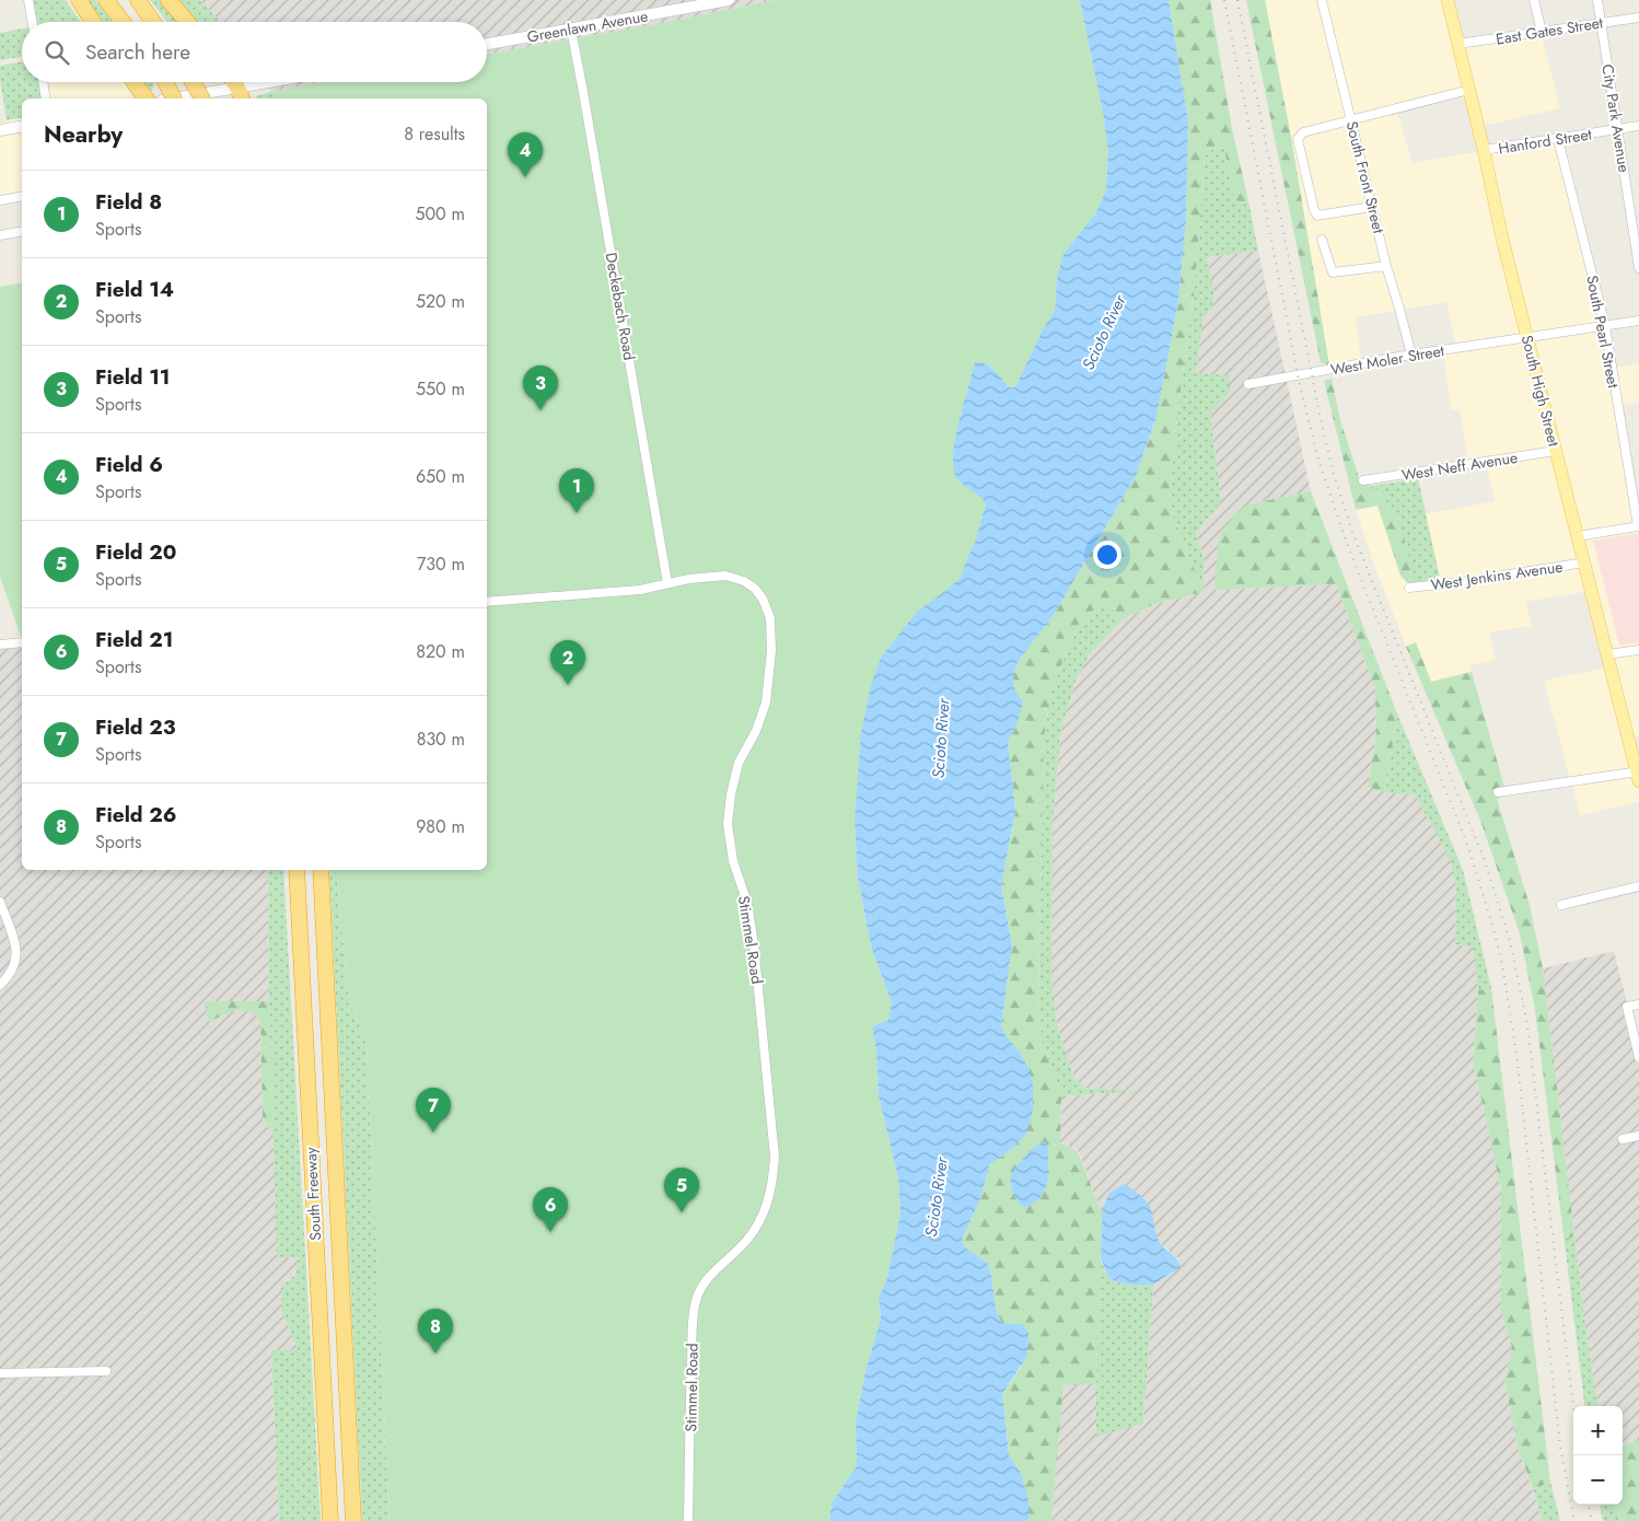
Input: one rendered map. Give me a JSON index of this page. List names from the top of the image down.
{
  "streets": {
    "highway": ["South Freeway"],
    "main road": ["Greenlawn Avenue", "South High Street"],
    "street": [
      "East Gates Street",
      "City Park Avenue",
      "Hanford Street",
      "South Front Street",
      "Deckebach Road",
      "South Pearl Street",
      "West Moler Street",
      "West Neff Avenue",
      "West Jenkins Avenue",
      "Stimmel Road"
    ]
  },
  "crossings": [
    ["Greenlawn Avenue", "Deckebach Road"],
    ["East Gates Street", "City Park Avenue"],
    ["East Gates Street", "South High Street"],
    ["City Park Avenue", "Hanford Street"],
    ["Hanford Street", "South Pearl Street"],
    ["Hanford Street", "South High Street"],
    ["South Front Street", "West Moler Street"],
    ["Deckebach Road", "Stimmel Road"],
    ["South Pearl Street", "West Moler Street"],
    ["West Moler Street", "South High Street"],
    ["South High Street", "West Neff Avenue"],
    ["South High Street", "West Jenkins Avenue"]
  ],
  "water": ["Scioto River"],
  "page": {
    "search": "Search here",
    "heading": ["Nearby", "8 results"],
    "pins": [
      "4",
      "3",
      "1",
      "2",
      "7",
      "5",
      "6",
      "8"
    ],
    "list": [
      {
        "mark": "1",
        "name": "Field 8",
        "note": "Sports",
        "value": "500 m"
      },
      {
        "mark": "2",
        "name": "Field 14",
        "note": "Sports",
        "value": "520 m"
      },
      {
        "mark": "3",
        "name": "Field 11",
        "note": "Sports",
        "value": "550 m"
      },
      {
        "mark": "4",
        "name": "Field 6",
        "note": "Sports",
        "value": "650 m"
      },
      {
        "mark": "5",
        "name": "Field 20",
        "note": "Sports",
        "value": "730 m"
      },
      {
        "mark": "6",
        "name": "Field 21",
        "note": "Sports",
        "value": "820 m"
      },
      {
        "mark": "7",
        "name": "Field 23",
        "note": "Sports",
        "value": "830 m"
      },
      {
        "mark": "8",
        "name": "Field 26",
        "note": "Sports",
        "value": "980 m"
      }
    ],
    "map_buttons": ["+", "−"]
  }
}
